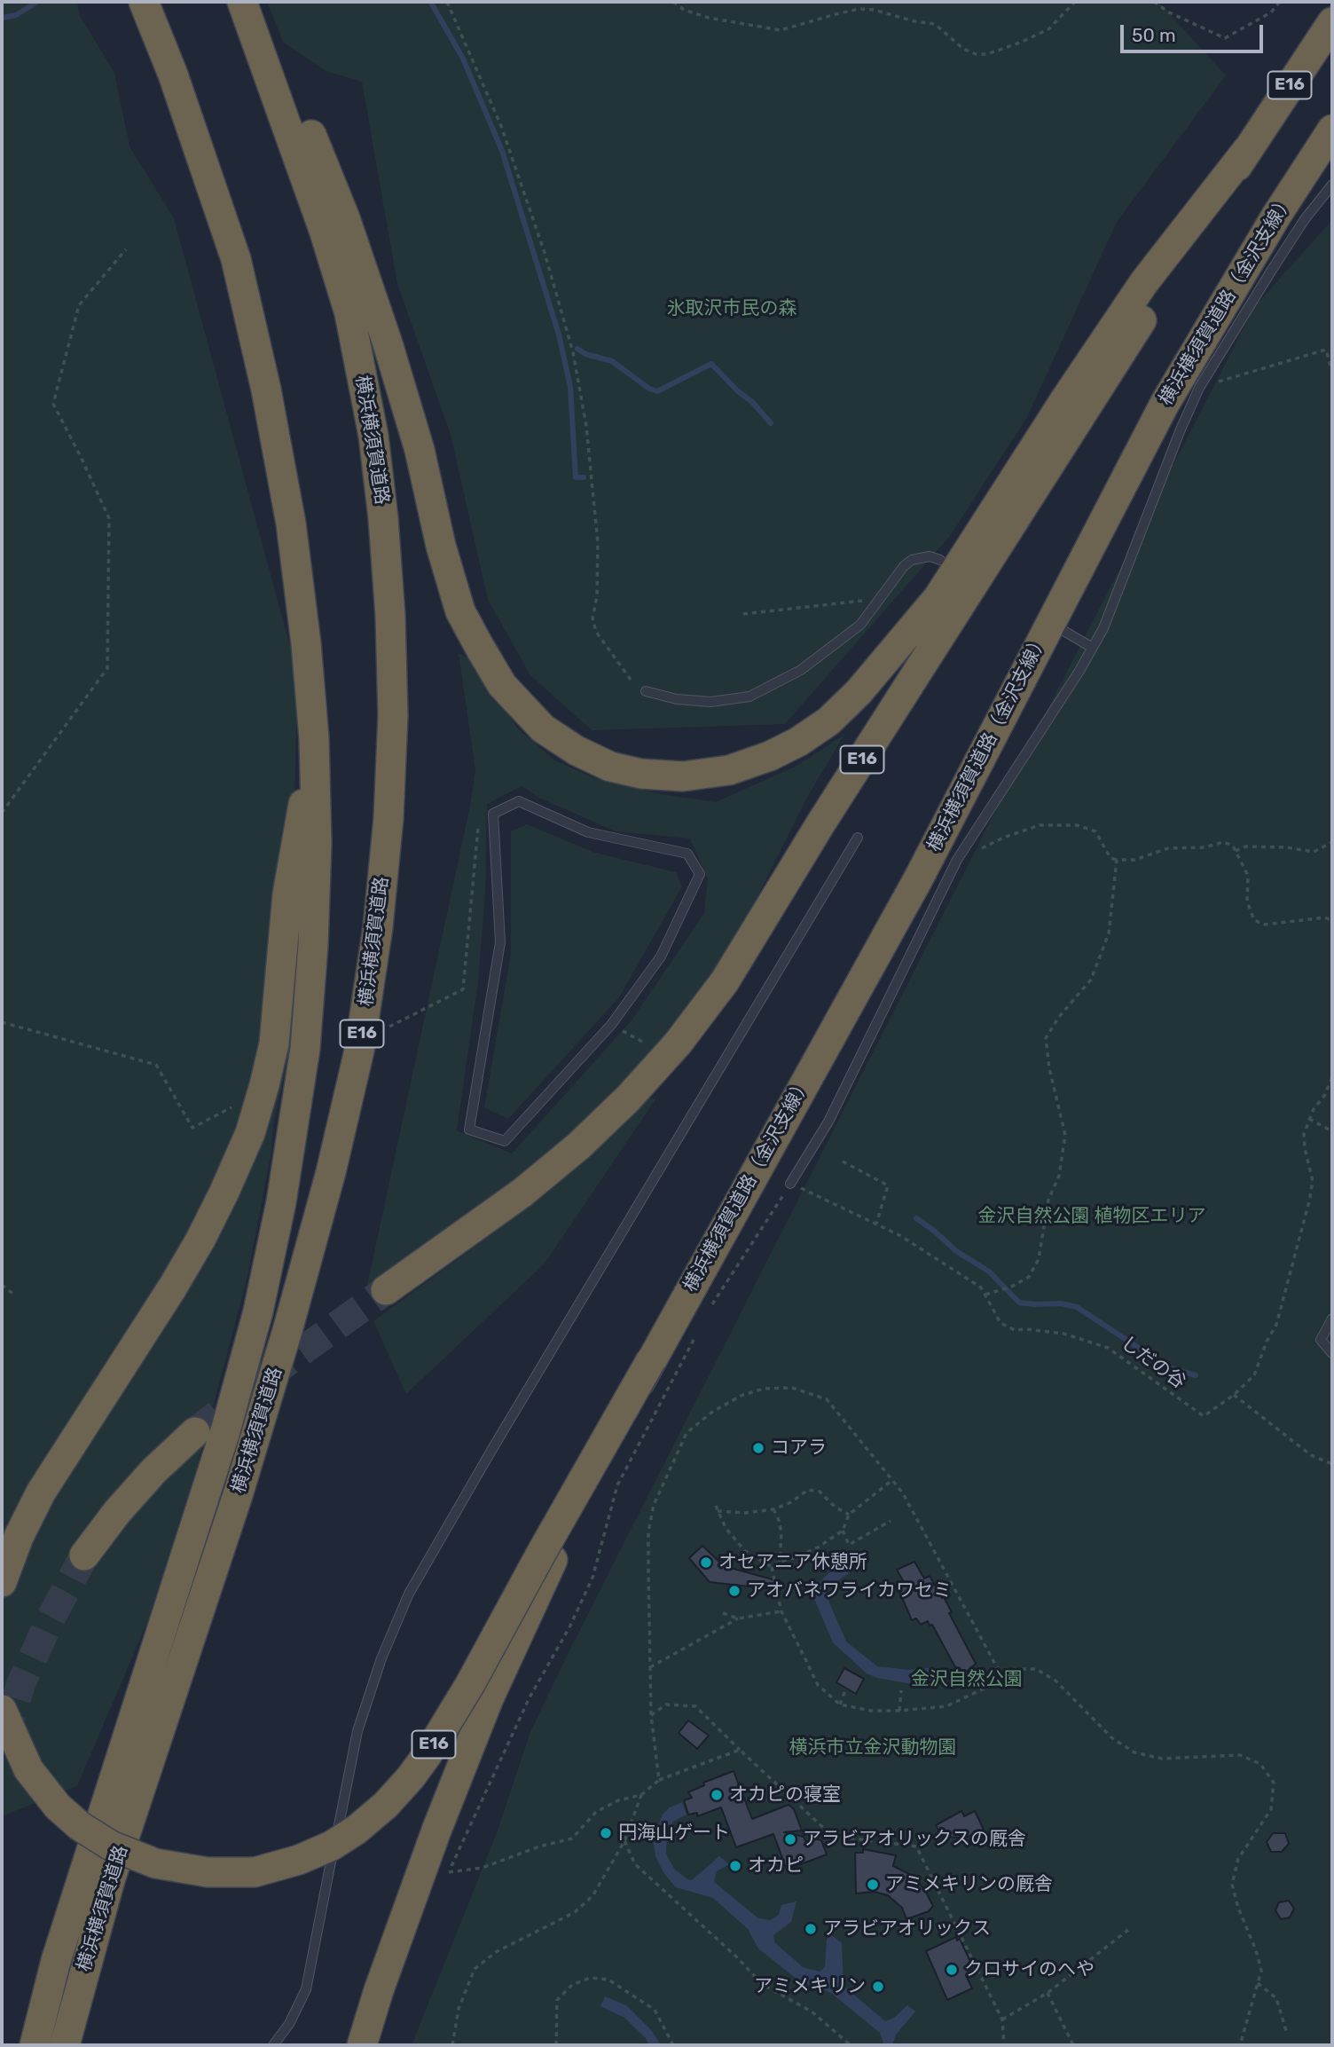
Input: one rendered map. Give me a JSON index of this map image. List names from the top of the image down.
{
  "streets": {
    "highway": ["E16", "横浜横須賀道路（金沢支線）", "横浜横須賀道路"],
    "path": ["しだの谷"]
  },
  "crossings": [
    ["E16", "横浜横須賀道路（金沢支線）"]
  ],
  "parks": [
    "氷取沢市民の森",
    "金沢自然公園 植物区エリア",
    "金沢自然公園",
    "横浜市立金沢動物園"
  ],
  "places": [
    "コアラ",
    "オセアニア休憩所",
    "アオバネワライカワセミ",
    "オカピの寝室",
    "円海山ゲート",
    "アラビアオリックスの厩舎",
    "オカピ",
    "アミメキリンの厩舎",
    "アラビアオリックス",
    "クロサイのへや",
    "アミメキリン"
  ],
  "scale_bar": "50 m"
}
